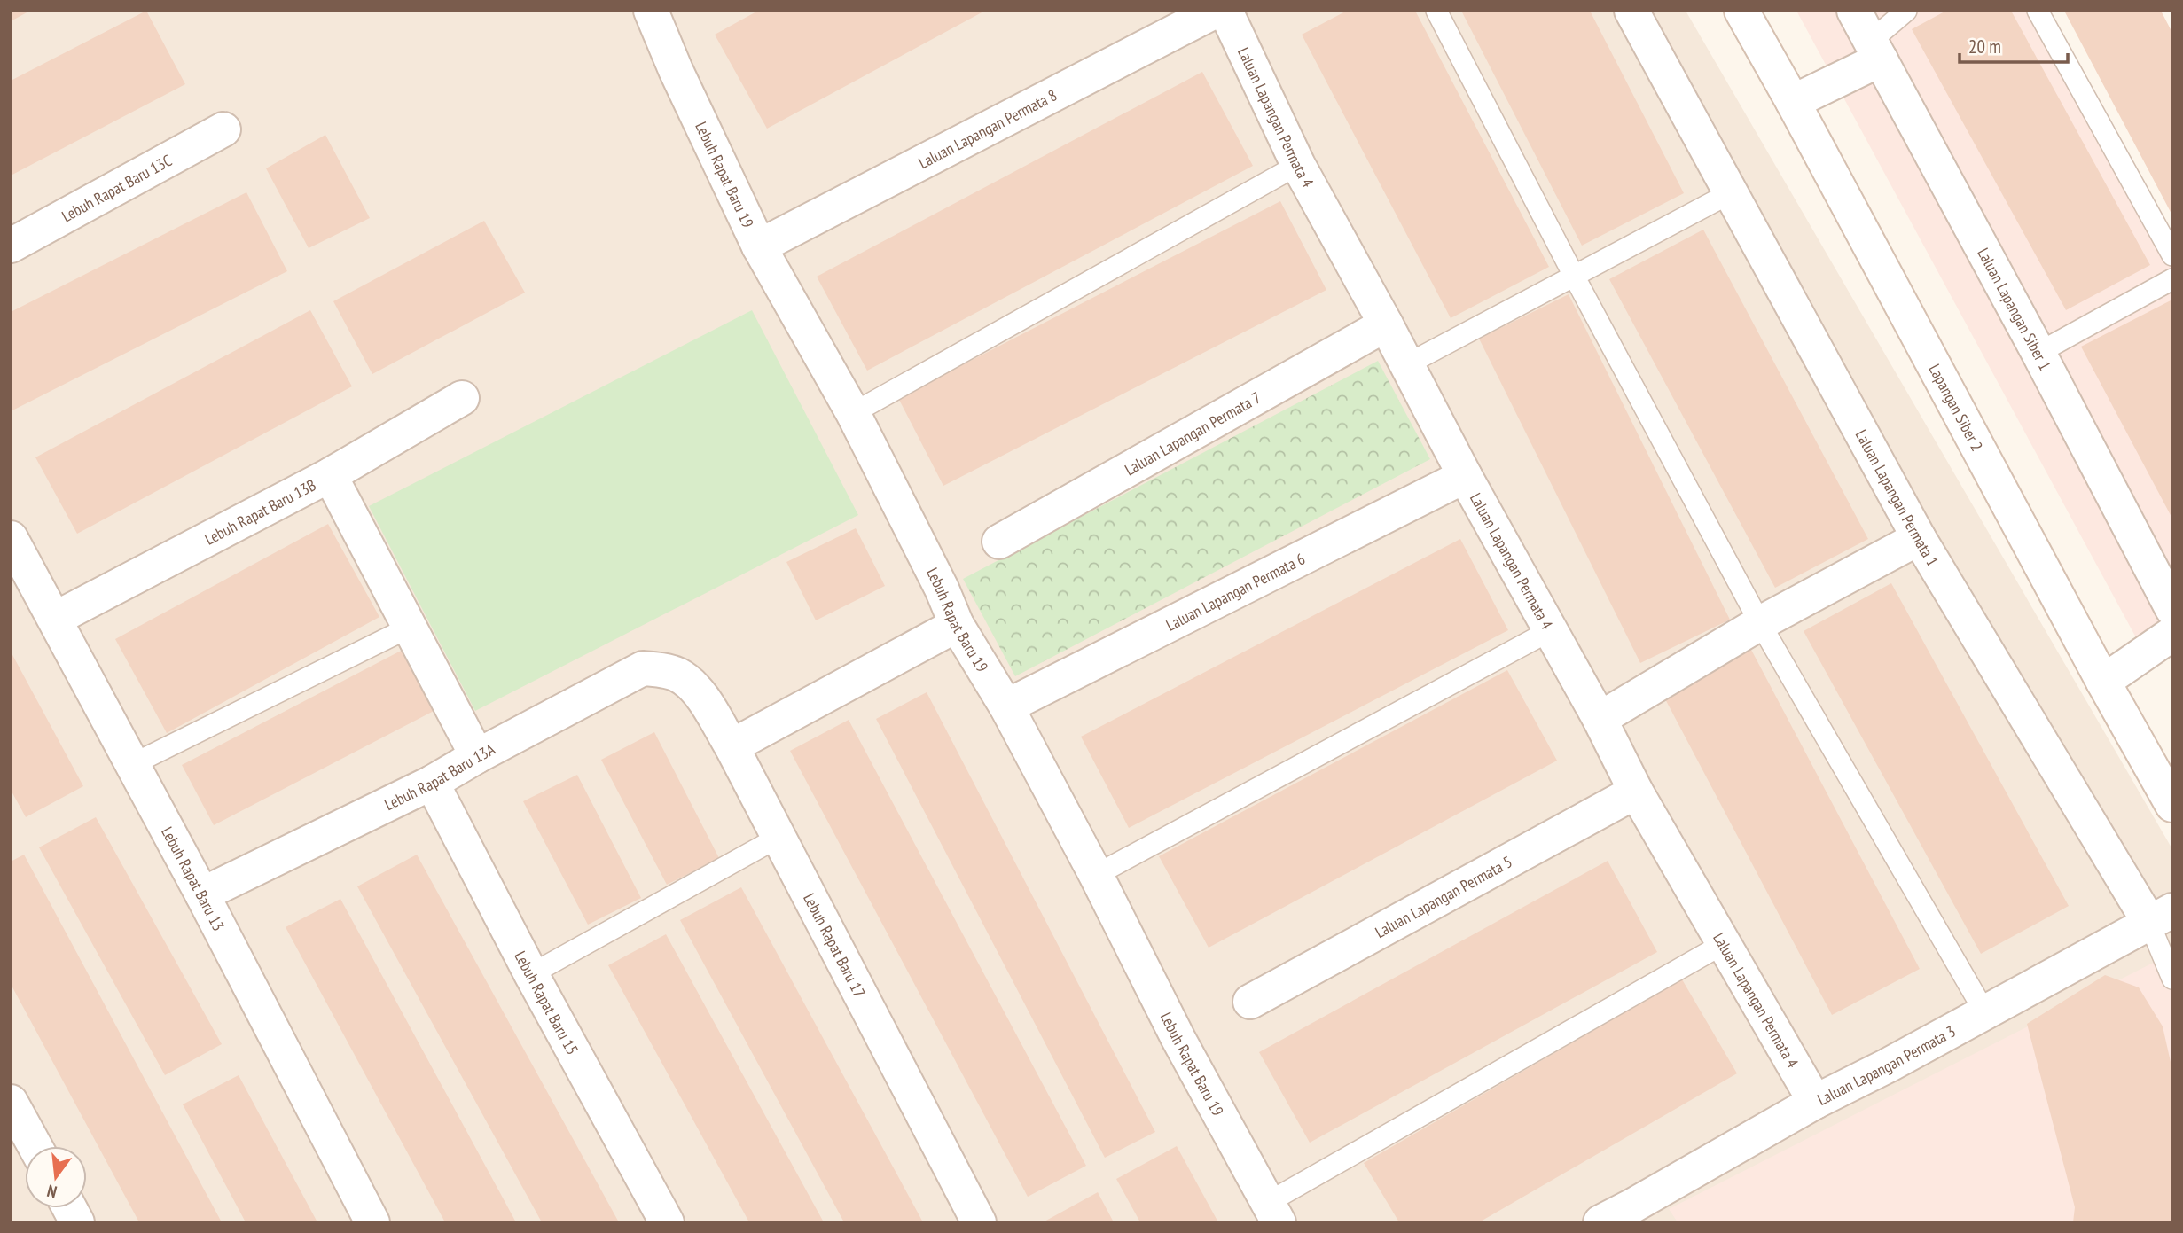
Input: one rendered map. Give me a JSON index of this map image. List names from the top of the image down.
{
  "streets": {
    "street": [
      "Laluan Lapangan Permata 4",
      "Laluan Lapangan Permata 8",
      "Lebuh Rapat Baru 19",
      "Lebuh Rapat Baru 13C",
      "Laluan Lapangan Siber 1",
      "Lapangan Siber 2",
      "Laluan Lapangan Permata 7",
      "Laluan Lapangan Permata 1",
      "Lebuh Rapat Baru 13B",
      "Laluan Lapangan Permata 6",
      "Lebuh Rapat Baru 13A",
      "Lebuh Rapat Baru 13",
      "Laluan Lapangan Permata 5",
      "Lebuh Rapat Baru 17",
      "Lebuh Rapat Baru 15",
      "Laluan Lapangan Permata 3"
    ]
  },
  "crossings": [
    ["Laluan Lapangan Permata 4", "Laluan Lapangan Permata 7"],
    ["Laluan Lapangan Permata 4", "Laluan Lapangan Permata 6"],
    ["Laluan Lapangan Permata 4", "Laluan Lapangan Permata 5"],
    ["Laluan Lapangan Permata 4", "Laluan Lapangan Permata 3"],
    ["Laluan Lapangan Permata 8", "Lebuh Rapat Baru 19"],
    ["Lebuh Rapat Baru 19", "Laluan Lapangan Permata 6"],
    ["Laluan Lapangan Permata 1", "Laluan Lapangan Permata 3"],
    ["Lebuh Rapat Baru 13B", "Lebuh Rapat Baru 13"],
    ["Lebuh Rapat Baru 13A", "Lebuh Rapat Baru 13"],
    ["Lebuh Rapat Baru 13A", "Lebuh Rapat Baru 17"],
    ["Lebuh Rapat Baru 13A", "Lebuh Rapat Baru 15"]
  ],
  "scale_bar": "20 m",
  "north": "bottom"
}
